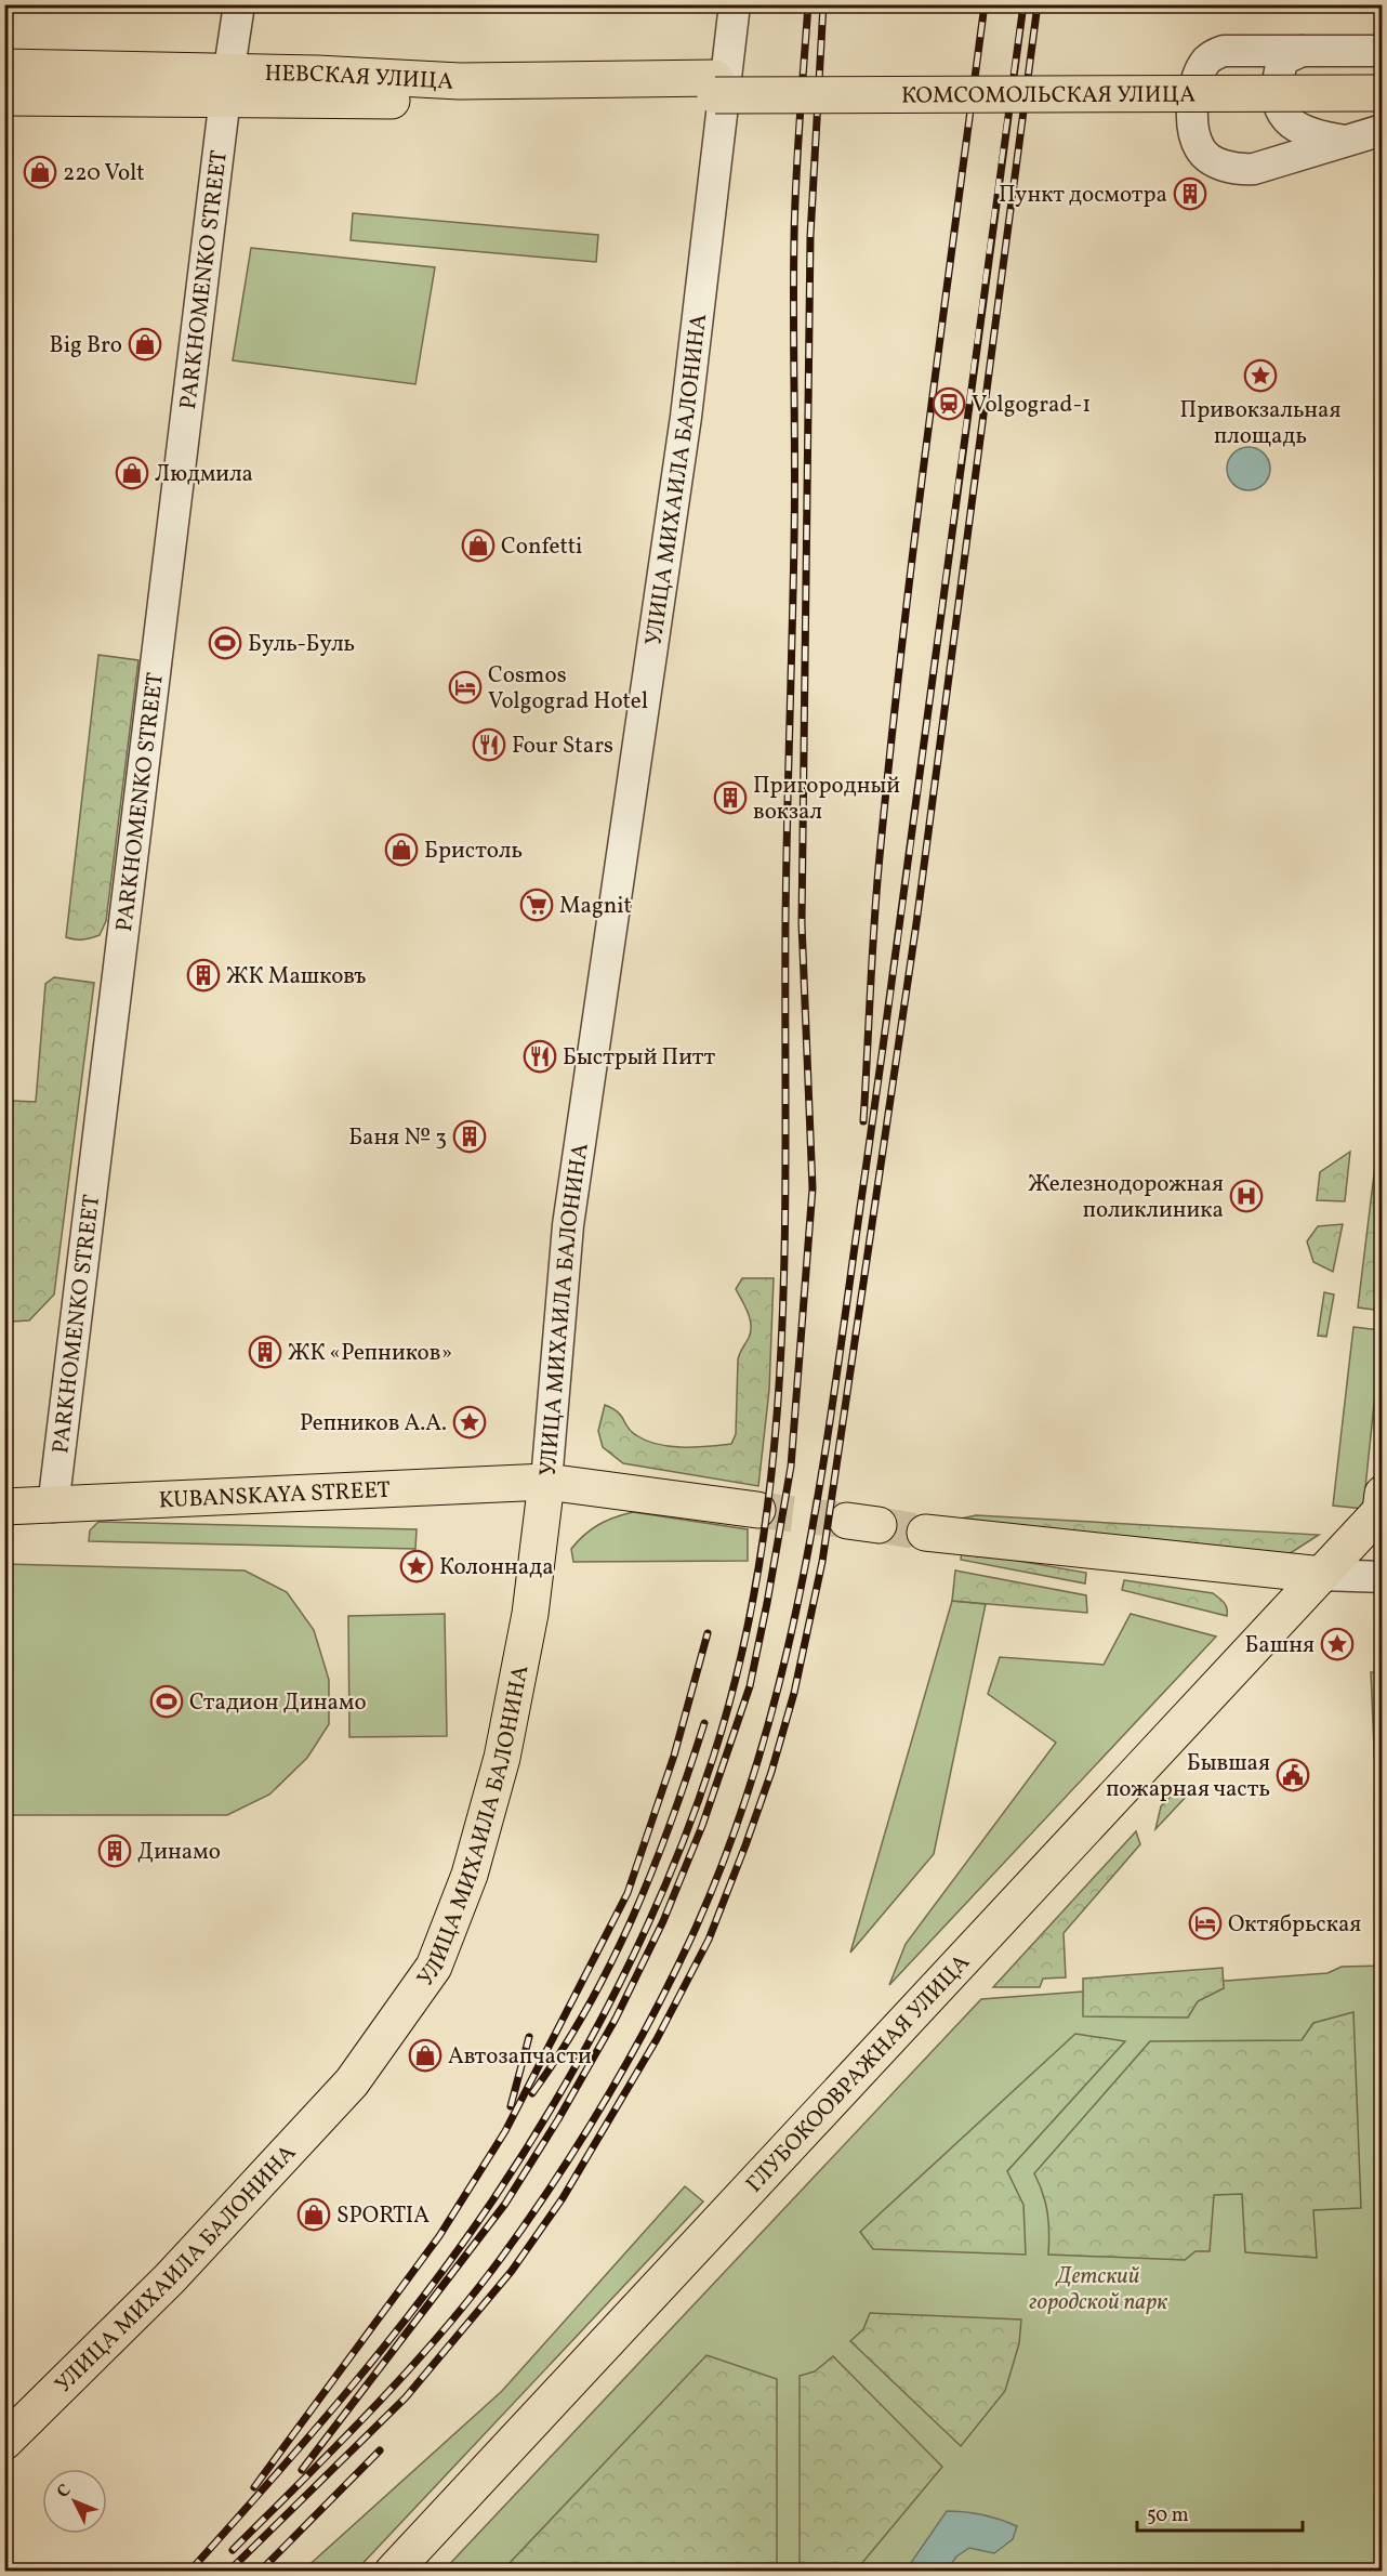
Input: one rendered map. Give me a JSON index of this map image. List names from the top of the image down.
{
  "streets": {
    "main road": [
      "НЕВСКАЯ УЛИЦА",
      "КОМСОМОЛЬСКАЯ УЛИЦА",
      "УЛИЦА МИХАИЛА БАЛОНИНА",
      "KUBANSKAYA STREET",
      "ГЛУБОКООВРАЖНАЯ УЛИЦА"
    ],
    "street": ["PARKHOMENKO STREET"]
  },
  "crossings": [
    ["НЕВСКАЯ УЛИЦА", "КОМСОМОЛЬСКАЯ УЛИЦА"],
    ["НЕВСКАЯ УЛИЦА", "PARKHOMENKO STREET"],
    ["PARKHOMENKO STREET", "KUBANSKAYA STREET"],
    ["УЛИЦА МИХАИЛА БАЛОНИНА", "KUBANSKAYA STREET"]
  ],
  "parks": ["Детский городской парк"],
  "places": {
    "shop": [
      "220 Volt",
      "Big Bro",
      "Людмила",
      "Confetti",
      "Бристоль",
      "Автозапчасти",
      "SPORTIA"
    ],
    "building": [
      "Пункт досмотра",
      "Пригородный вокзал",
      "ЖК Машковъ",
      "Баня № 3",
      "ЖК «Репников»",
      "Динамо"
    ],
    "place": [
      "Привокзальная площадь",
      "Репников А.А.",
      "Колоннада",
      "Башня"
    ],
    "station": ["Volgograd-1"],
    "sports": ["Буль-Буль", "Стадион Динамо"],
    "hotel": ["Cosmos Volgograd Hotel", "Октябрьская"],
    "restaurant": ["Four Stars", "Быстрый Питт"],
    "supermarket": ["Magnit"],
    "hospital": ["Железнодорожная поликлиника"],
    "public building": ["Бывшая пожарная часть"]
  },
  "scale_bar": "50 m",
  "north": "top left"
}
